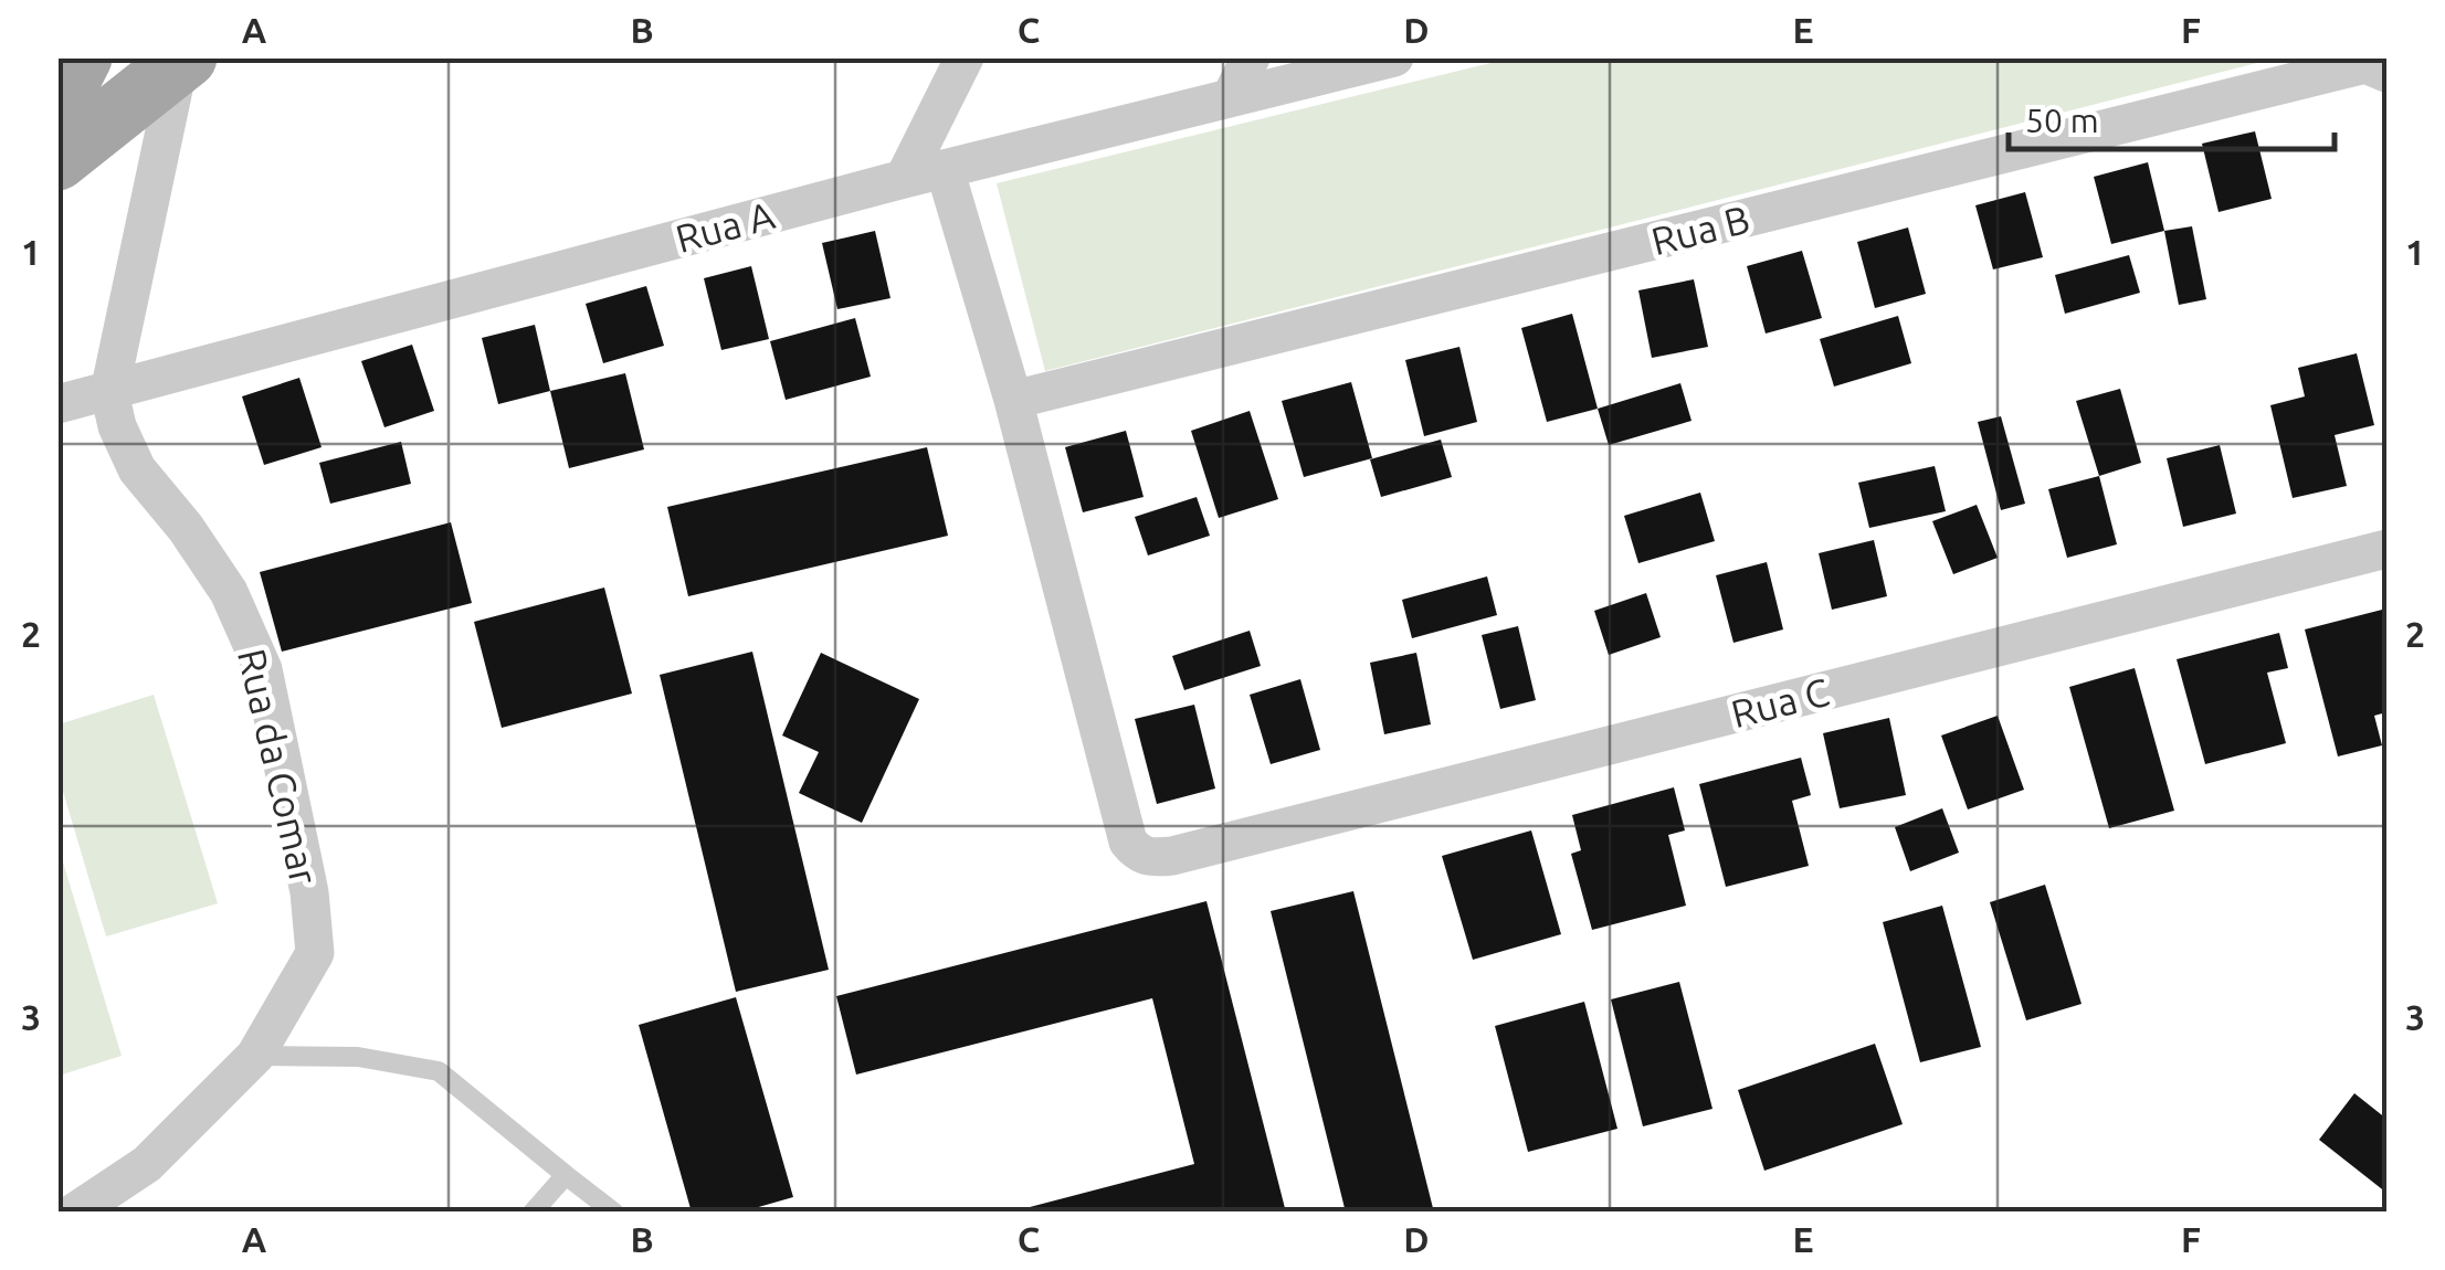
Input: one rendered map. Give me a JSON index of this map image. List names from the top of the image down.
{
  "streets": {
    "street": [
      "Rua A",
      "Rua B",
      "Rua C",
      "Rua da Comar"
    ]
  },
  "crossings": [
    ["Rua A", "Rua da Comar"],
    ["Rua B", "Rua C"]
  ],
  "scale_bar": "50 m",
  "grid": {
    "columns": [
      "A",
      "B",
      "C",
      "D",
      "E",
      "F"
    ],
    "rows": ["1", "2", "3"]
  }
}
